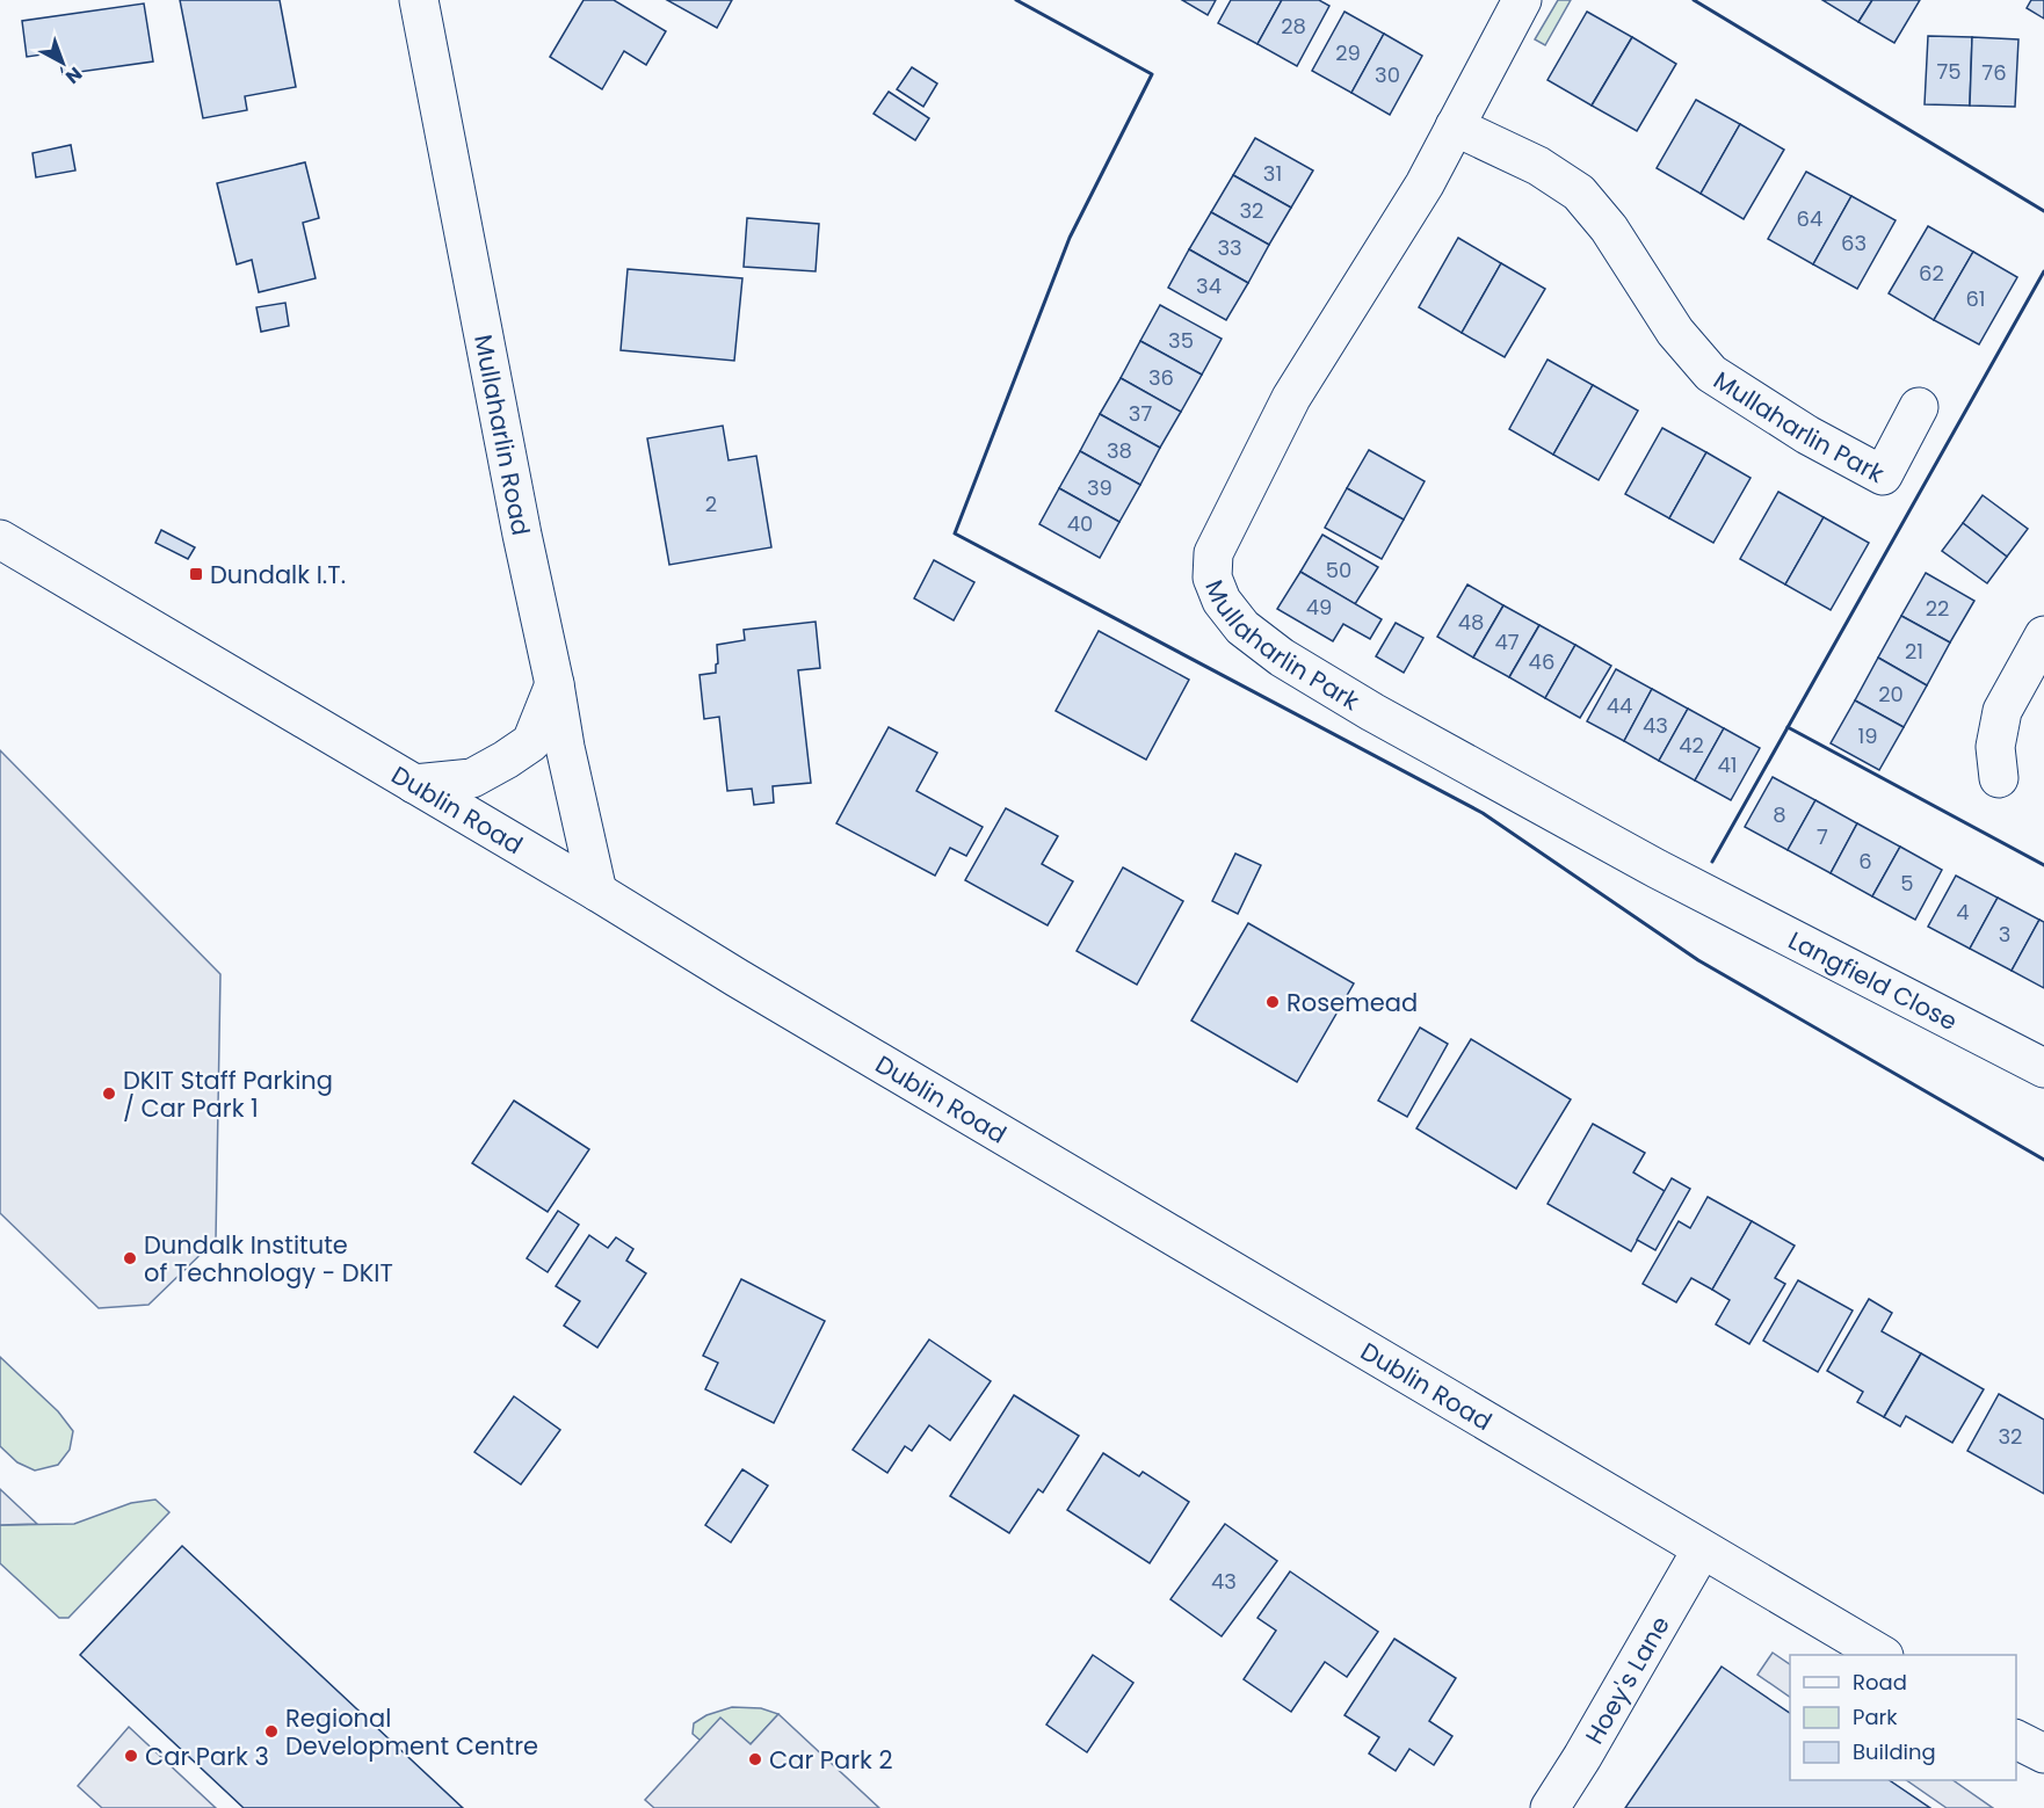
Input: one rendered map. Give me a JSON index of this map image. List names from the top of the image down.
{
  "streets": {
    "street": [
      "Mullaharlin Park",
      "Mullaharlin Road",
      "Dublin Road",
      "Langfield Close",
      "Hoey's Lane"
    ]
  },
  "crossings": [
    ["Mullaharlin Park", "Langfield Close"],
    ["Mullaharlin Road", "Dublin Road"],
    ["Dublin Road", "Hoey's Lane"]
  ],
  "places": {
    "transit": ["Dundalk I.T."],
    "other": [
      "Rosemead",
      "DKIT Staff Parking / Car Park 1",
      "Dundalk Institute of Technology - DKIT",
      "Regional Development Centre",
      "Car Park 3",
      "Car Park 2"
    ]
  },
  "house_numbers": [
    "28",
    "29",
    "75",
    "76",
    "30",
    "31",
    "32",
    "64",
    "63",
    "33",
    "62",
    "34",
    "61",
    "35",
    "36",
    "37",
    "38",
    "39",
    "2",
    "40",
    "50",
    "49",
    "22",
    "48",
    "47",
    "21",
    "46",
    "20",
    "44",
    "43",
    "19",
    "42",
    "41",
    "8",
    "7",
    "6",
    "5",
    "4",
    "3",
    "32",
    "43"
  ],
  "legend": ["Road", "Park", "Building"],
  "north": "bottom right"
}
